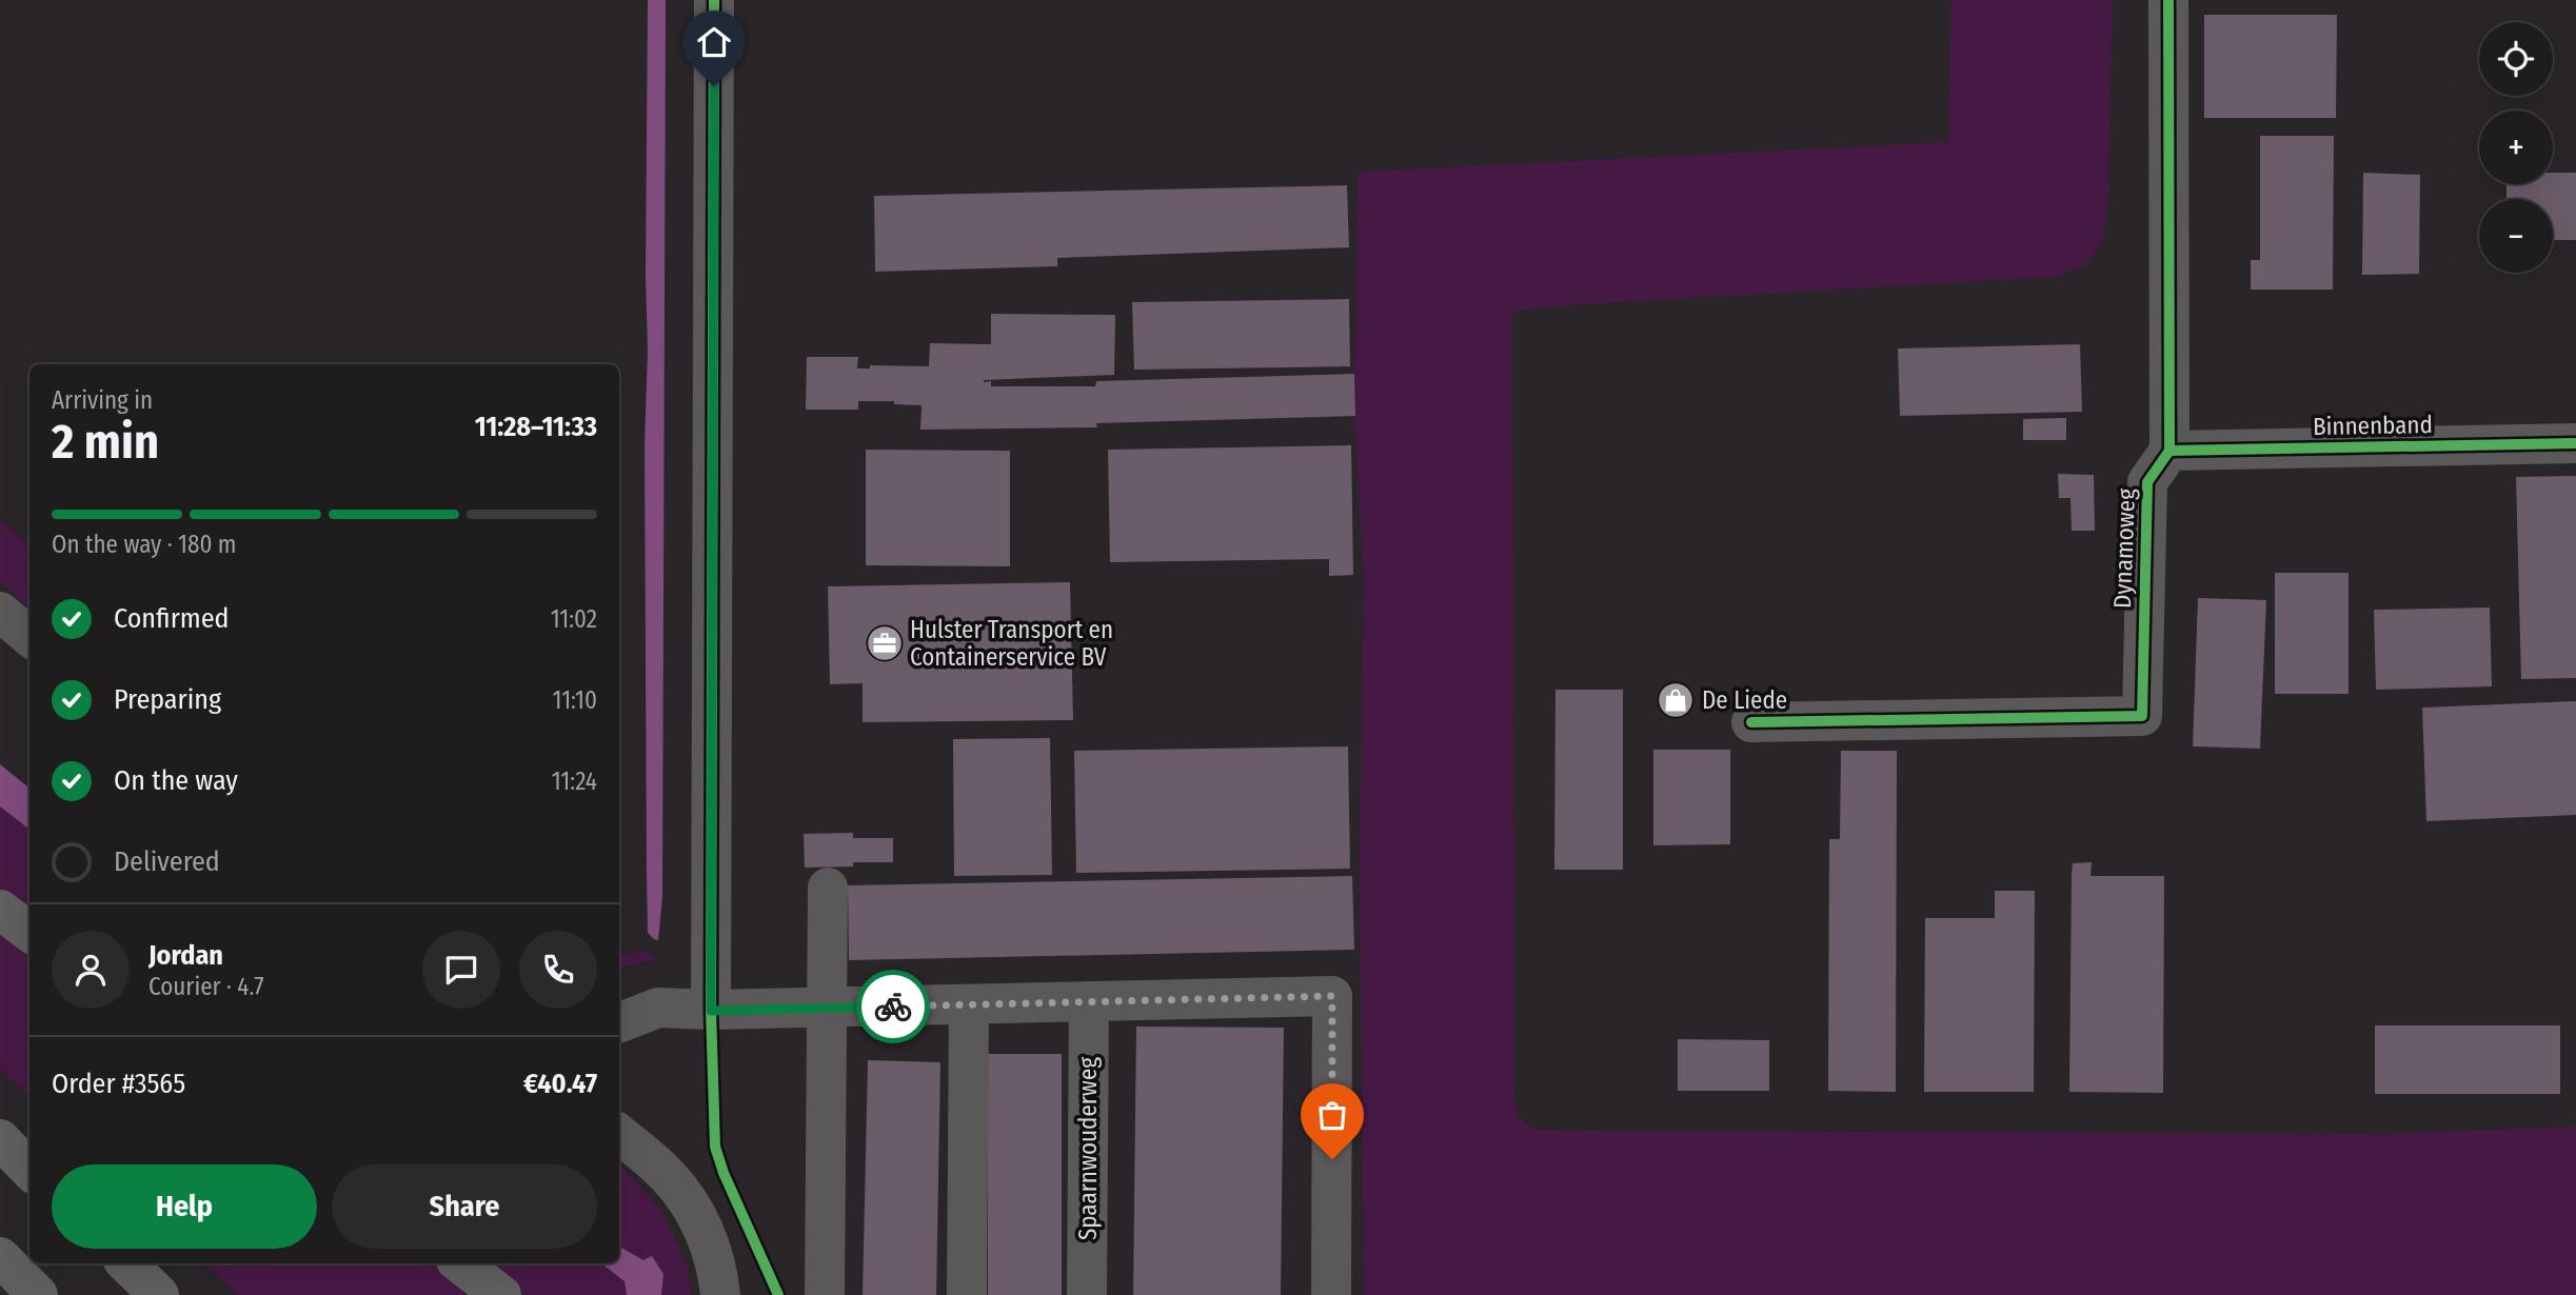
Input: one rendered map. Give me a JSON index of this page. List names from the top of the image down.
{
  "streets": {
    "street": ["Binnenband", "Dynamoweg", "Spaarnwouderweg"]
  },
  "crossings": [
    ["Binnenband", "Dynamoweg"]
  ],
  "places": {
    "office": ["Hulster Transport en Containerservice BV"],
    "shop": ["De Liede"]
  },
  "page": {
    "map_buttons": ["+", "−"],
    "heading": ["2 min", "Arriving in", "11:28–11:33"],
    "panel": [
      "Jordan",
      "Courier · 4.7",
      "Order #3565",
      "€40.47"
    ],
    "bar": "On the way · 180 m",
    "list": [
      ["Confirmed", "11:02"],
      ["Preparing", "11:10"],
      ["On the way", "11:24"],
      "Delivered"
    ],
    "buttons": ["Help", "Share"]
  }
}
